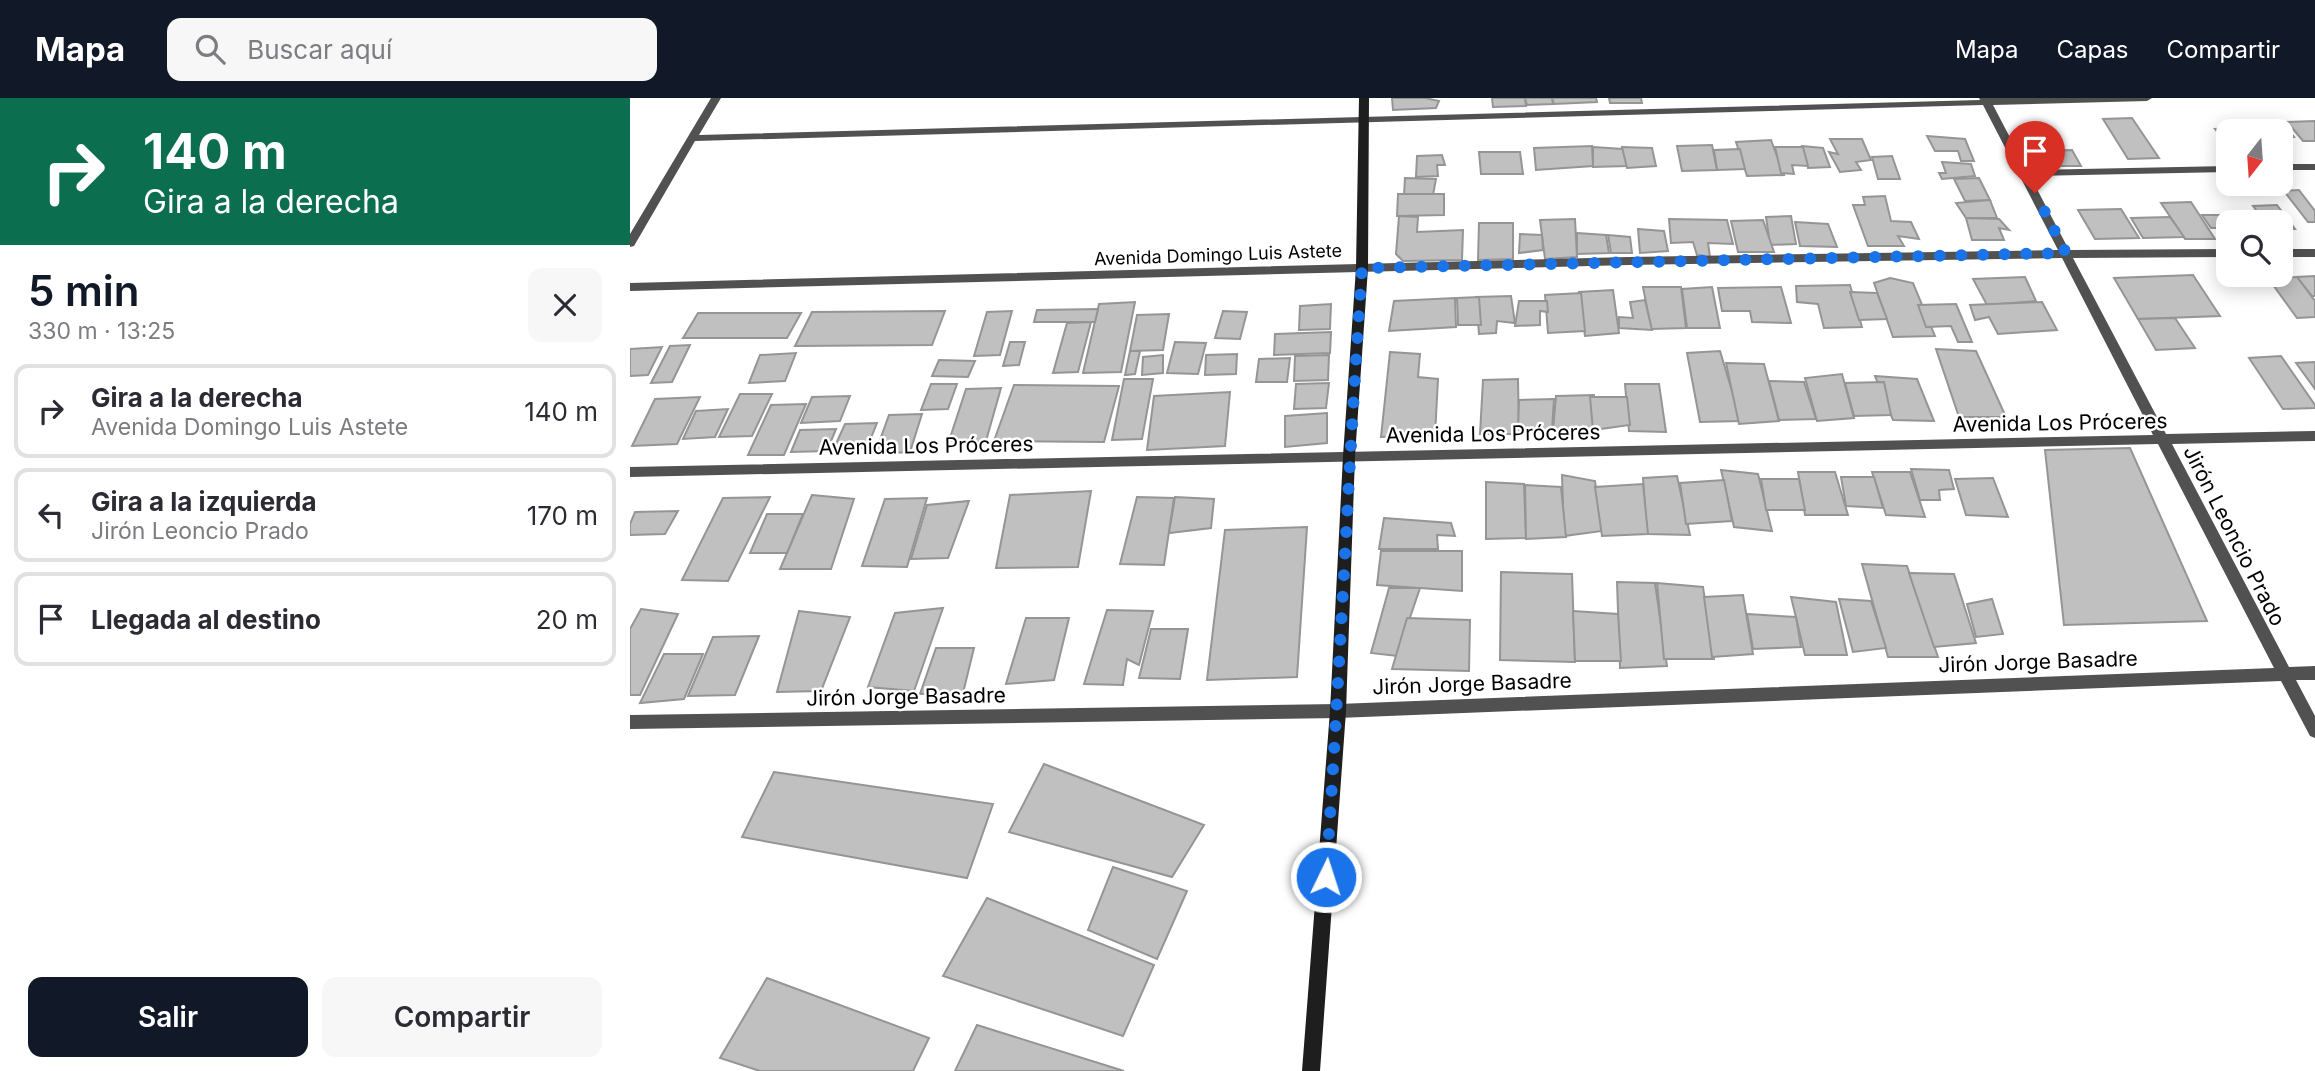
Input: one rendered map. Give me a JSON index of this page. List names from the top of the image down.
{
  "streets": {
    "street": [
      "Avenida Domingo Luis Astete",
      "Avenida Los Próceres",
      "Jirón Leoncio Prado",
      "Jirón Jorge Basadre"
    ]
  },
  "crossings": [
    ["Avenida Domingo Luis Astete", "Jirón Leoncio Prado"],
    ["Avenida Los Próceres", "Jirón Leoncio Prado"],
    ["Jirón Leoncio Prado", "Jirón Jorge Basadre"]
  ],
  "north": "bottom",
  "page": {
    "header": "Mapa",
    "search": "Buscar aquí",
    "nav": ["Mapa", "Capas", "Compartir"],
    "turn": ["140 m", "Gira a la derecha"],
    "heading": ["5 min", "330 m · 13:25"],
    "list": [
      {
        "name": "Gira a la derecha",
        "note": "Avenida Domingo Luis Astete",
        "value": "140 m"
      },
      {
        "name": "Gira a la izquierda",
        "note": "Jirón Leoncio Prado",
        "value": "170 m"
      },
      {
        "name": "Llegada al destino",
        "value": "20 m"
      }
    ],
    "buttons": ["Salir", "Compartir"]
  }
}
